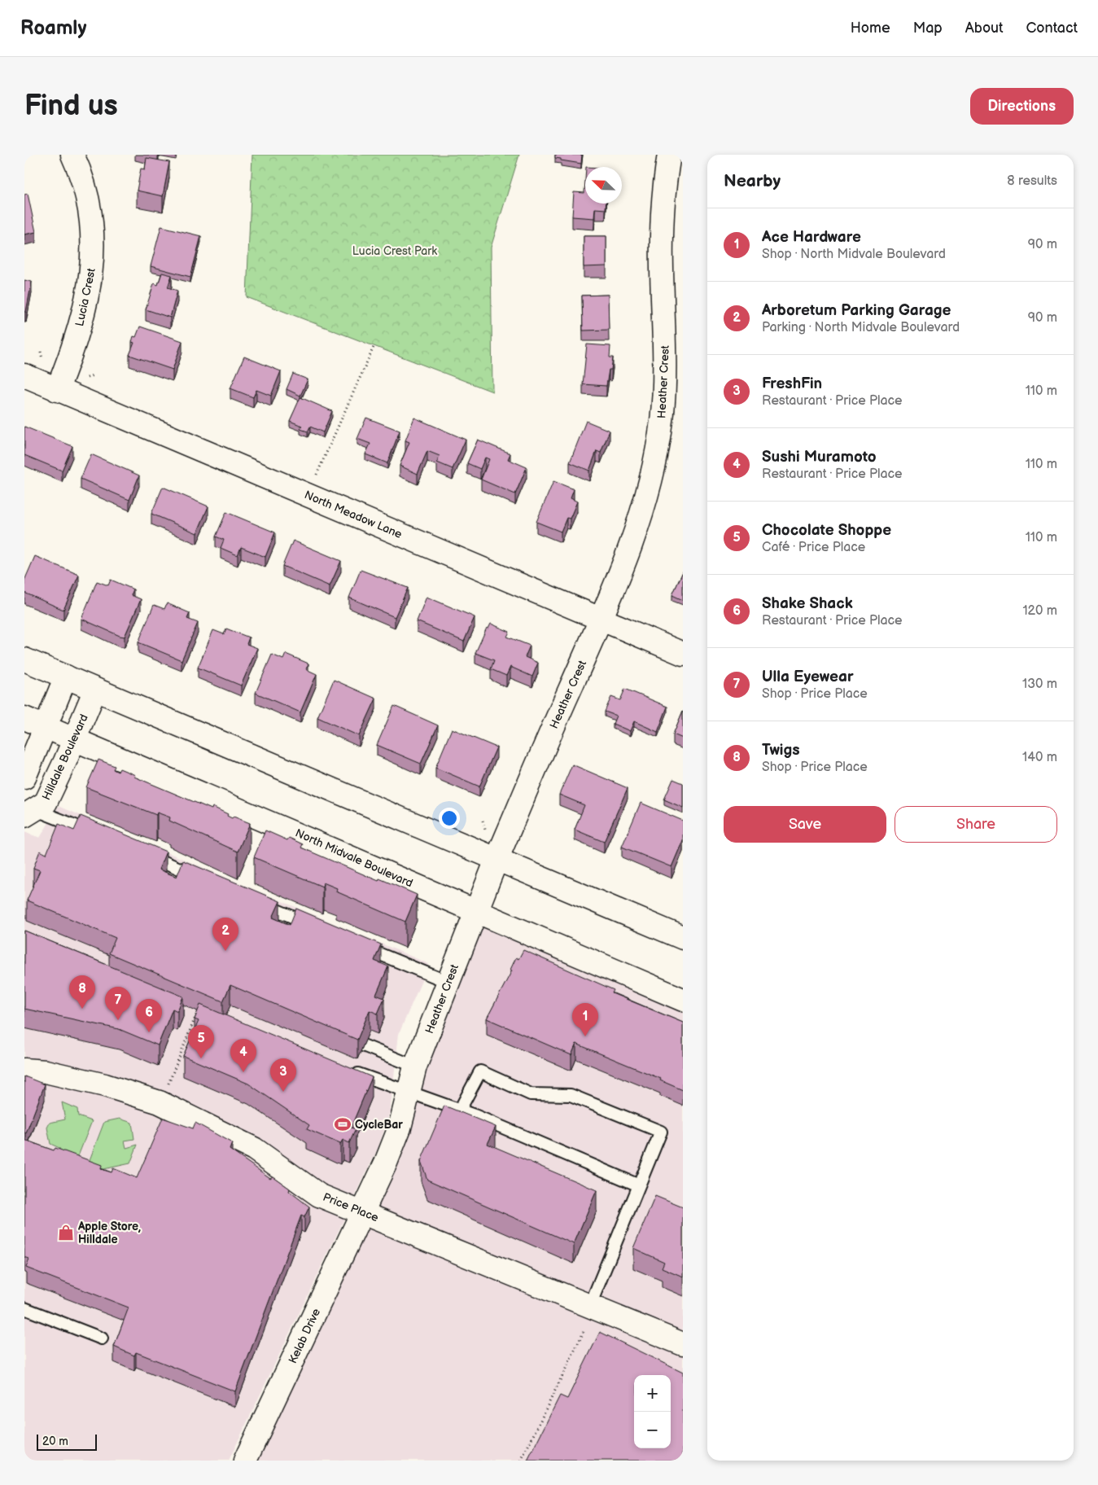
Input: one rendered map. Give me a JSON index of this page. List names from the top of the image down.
{
  "streets": {
    "street": [
      "Lucia Crest",
      "Heather Crest",
      "North Meadow Lane",
      "Hilldale Boulevard",
      "North Midvale Boulevard",
      "Price Place",
      "Kelab Drive"
    ]
  },
  "crossings": [
    ["Lucia Crest", "North Meadow Lane"],
    ["Heather Crest", "North Meadow Lane"],
    ["Heather Crest", "North Midvale Boulevard"],
    ["Heather Crest", "Price Place"],
    ["Heather Crest", "Kelab Drive"],
    ["Hilldale Boulevard", "North Midvale Boulevard"],
    ["Price Place", "Kelab Drive"]
  ],
  "parks": ["Lucia Crest Park"],
  "places": {
    "sports": ["CycleBar"],
    "shop": ["Apple Store, Hilldale"]
  },
  "scale_bar": "20 m",
  "north": "top left",
  "page": {
    "header": "Roamly",
    "nav": [
      "Home",
      "Map",
      "About",
      "Contact"
    ],
    "buttons": [
      "Directions",
      ["Save", "Share"]
    ],
    "title": "Find us",
    "heading": ["Nearby", "8 results"],
    "list": [
      {
        "mark": "1",
        "name": "Ace Hardware",
        "note": "Shop · North Midvale Boulevard",
        "value": "90 m"
      },
      {
        "mark": "2",
        "name": "Arboretum Parking Garage",
        "note": "Parking · North Midvale Boulevard",
        "value": "90 m"
      },
      {
        "mark": "3",
        "name": "FreshFin",
        "note": "Restaurant · Price Place",
        "value": "110 m"
      },
      {
        "mark": "4",
        "name": "Sushi Muramoto",
        "note": "Restaurant · Price Place",
        "value": "110 m"
      },
      {
        "mark": "5",
        "name": "Chocolate Shoppe",
        "note": "Café · Price Place",
        "value": "110 m"
      },
      {
        "mark": "6",
        "name": "Shake Shack",
        "note": "Restaurant · Price Place",
        "value": "120 m"
      },
      {
        "mark": "7",
        "name": "Ulla Eyewear",
        "note": "Shop · Price Place",
        "value": "130 m"
      },
      {
        "mark": "8",
        "name": "Twigs",
        "note": "Shop · Price Place",
        "value": "140 m"
      }
    ],
    "pins": [
      "2",
      "8",
      "7",
      "6",
      "1",
      "5",
      "4",
      "3"
    ],
    "map_buttons": ["+", "−"],
    "scale": "20 m"
  }
}
